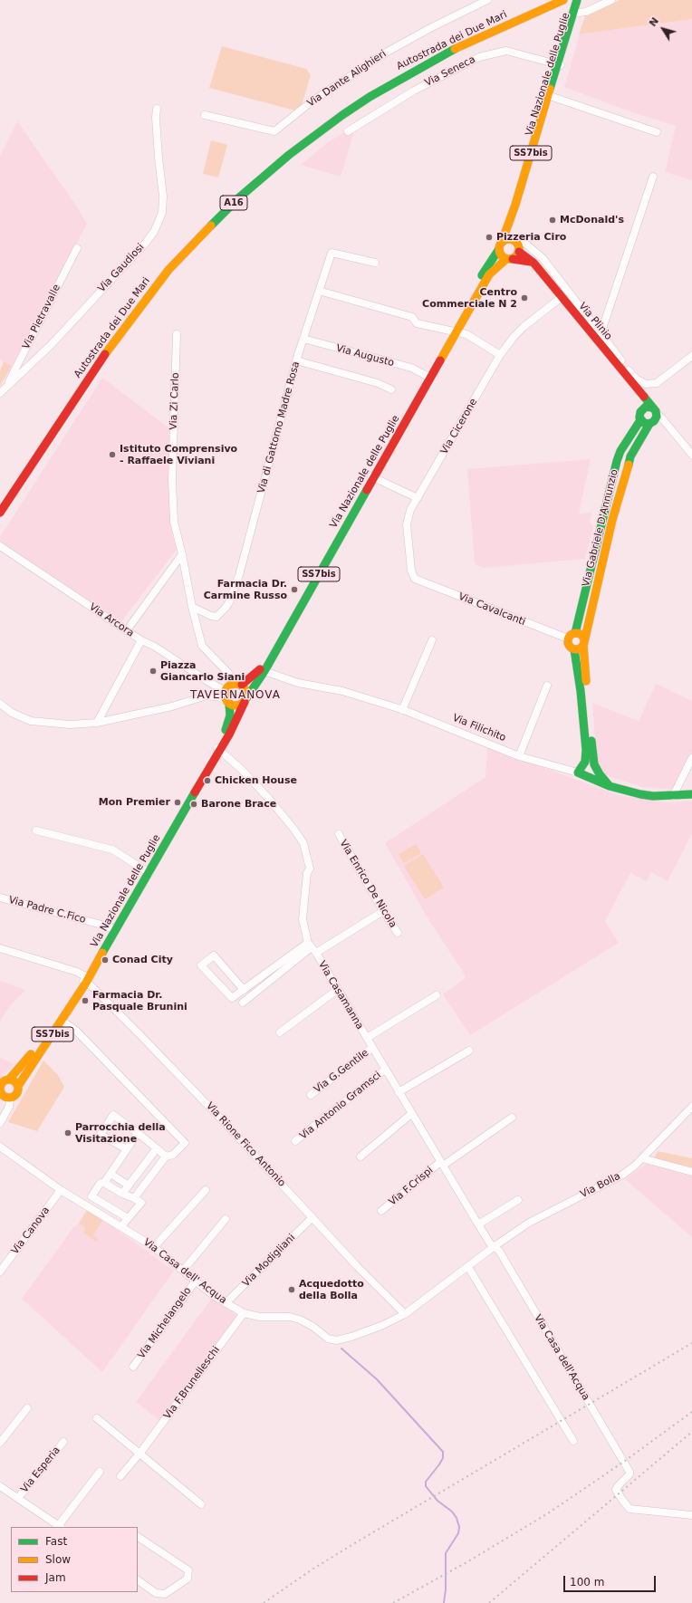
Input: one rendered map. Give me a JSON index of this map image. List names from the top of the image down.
{
  "streets": {
    "main road": [
      "Autostrada dei Due Mari",
      "Via Nazionale delle Puglie",
      "SS7bis",
      "A16",
      "Via Plinio",
      "Via Gabriele D'Annunzio",
      "Via Filichito"
    ],
    "street": [
      "Via Seneca",
      "Via Dante Alighieri",
      "Via Gaudiosi",
      "Via Pietravalle",
      "Via Augusto",
      "Via Zi Carlo",
      "Via Cicerone",
      "Via di Gattorno Madre Rosa",
      "Via Cavalcanti",
      "Via Arcora",
      "Via Enrico De Nicola",
      "Via Padre C.Fico",
      "Via Casamanna",
      "Via G.Gentile",
      "Via Antonio Gramsci",
      "Via Rione Fico Antonio",
      "Via Bolla",
      "Via F.Crispi",
      "Via Canova",
      "Via Modigliani",
      "Via Casa dell' Acqua",
      "Via Michelangelo",
      "Via Casa dell'Acqua",
      "Via F.Brunelleschi",
      "Via Esperia"
    ]
  },
  "crossings": [
    ["Via Seneca", "Via Nazionale delle Puglie"],
    ["Via Nazionale delle Puglie", "SS7bis"],
    ["Via Nazionale delle Puglie", "Via Plinio"],
    ["Via Nazionale delle Puglie", "Via Augusto"],
    ["Via Nazionale delle Puglie", "Via Zi Carlo"],
    ["Via Nazionale delle Puglie", "Via Arcora"],
    ["Via Nazionale delle Puglie", "Via Filichito"],
    ["Via Nazionale delle Puglie", "Via Padre C.Fico"],
    ["Via Nazionale delle Puglie", "Via Casamanna"],
    ["Via Nazionale delle Puglie", "Via Rione Fico Antonio"],
    ["SS7bis", "Via Plinio"],
    ["SS7bis", "Via Zi Carlo"],
    ["SS7bis", "Via Arcora"],
    ["Via Gaudiosi", "Via Pietravalle"],
    ["Via Plinio", "Via Cicerone"],
    ["Via Augusto", "Via di Gattorno Madre Rosa"],
    ["Via Zi Carlo", "Via di Gattorno Madre Rosa"],
    ["Via Zi Carlo", "Via Arcora"],
    ["Via Cicerone", "Via Cavalcanti"],
    ["Via Gabriele D'Annunzio", "Via Cavalcanti"],
    ["Via Gabriele D'Annunzio", "Via Filichito"],
    ["Via Casamanna", "Via G.Gentile"],
    ["Via Casamanna", "Via Antonio Gramsci"],
    ["Via Casamanna", "Via Bolla"],
    ["Via Casamanna", "Via F.Crispi"],
    ["Via Casamanna", "Via Casa dell'Acqua"],
    ["Via Rione Fico Antonio", "Via Modigliani"],
    ["Via Rione Fico Antonio", "Via Casa dell' Acqua"],
    ["Via Bolla", "Via Casa dell'Acqua"],
    ["Via Canova", "Via Casa dell' Acqua"],
    ["Via Modigliani", "Via Casa dell' Acqua"],
    ["Via Casa dell' Acqua", "Via Michelangelo"],
    ["Via Casa dell' Acqua", "Via F.Brunelleschi"]
  ],
  "districts": ["TAVERNANOVA"],
  "places": [
    "McDonald's",
    "Pizzeria Ciro",
    "Centro Commerciale N 2",
    "Istituto Comprensivo - Raffaele Viviani",
    "Farmacia Dr. Carmine Russo",
    "Piazza Giancarlo Siani",
    "Chicken House",
    "Mon Premier",
    "Barone Brace",
    "Conad City",
    "Farmacia Dr. Pasquale Brunini",
    "Parrocchia della Visitazione",
    "Acquedotto della Bolla"
  ],
  "legend": ["Fast", "Slow", "Jam"],
  "scale_bar": "100 m",
  "north": "top left"
}
